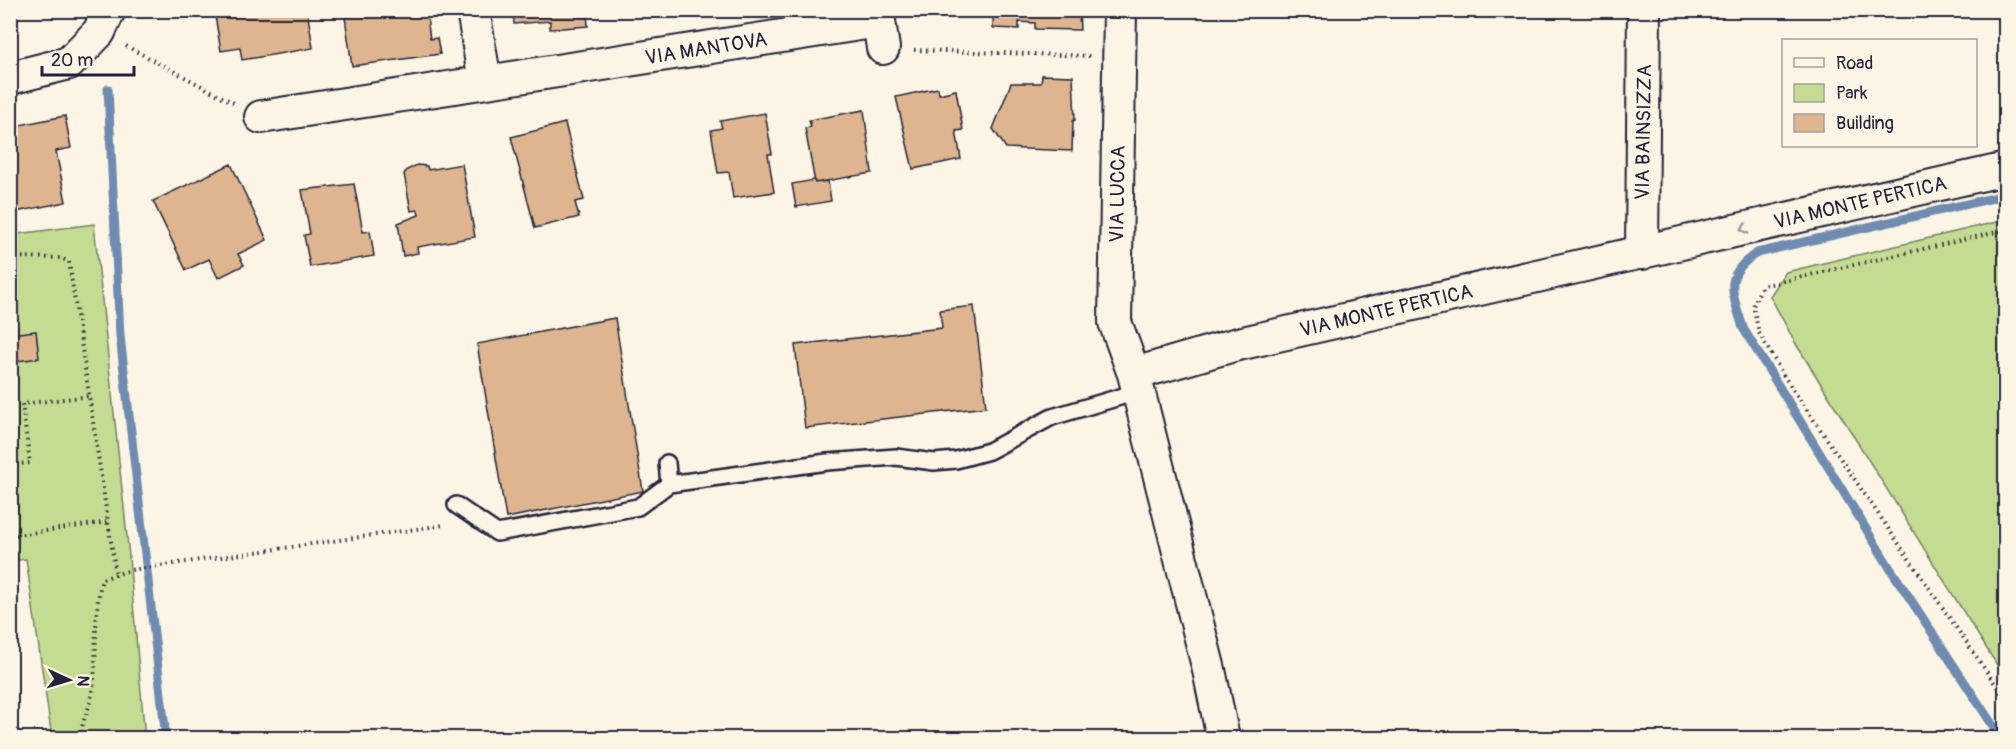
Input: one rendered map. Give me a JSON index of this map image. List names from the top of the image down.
{
  "streets": {
    "street": [
      "VIA MANTOVA",
      "VIA BAINSIZZA",
      "VIA LUCCA",
      "VIA MONTE PERTICA"
    ]
  },
  "crossings": [
    ["VIA BAINSIZZA", "VIA MONTE PERTICA"],
    ["VIA LUCCA", "VIA MONTE PERTICA"]
  ],
  "one_way": ["VIA MONTE PERTICA"],
  "legend": ["Road", "Park", "Building"],
  "scale_bar": "20 m",
  "north": "right"
}
